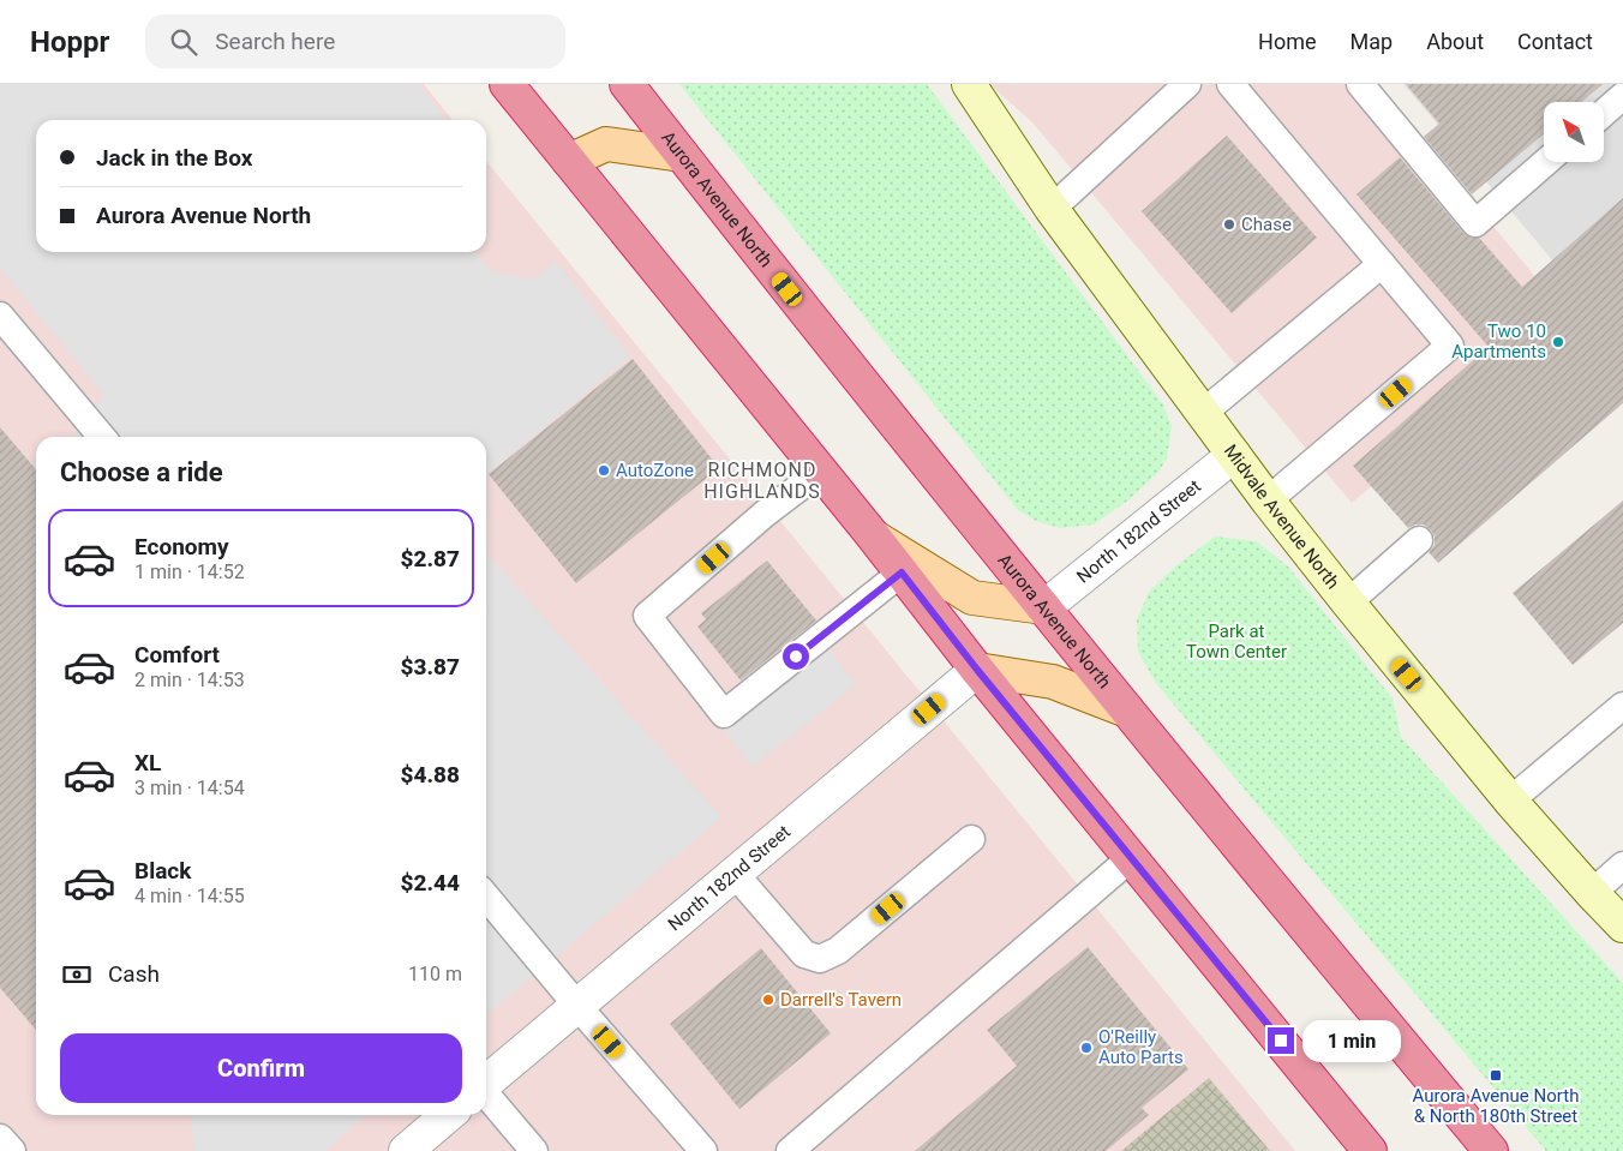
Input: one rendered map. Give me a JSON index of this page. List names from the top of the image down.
{
  "streets": {
    "highway": ["Aurora Avenue North"],
    "street": ["Midvale Avenue North", "North 182nd Street"]
  },
  "crossings": [
    ["Aurora Avenue North", "North 182nd Street"],
    ["Midvale Avenue North", "North 182nd Street"]
  ],
  "districts": ["RICHMOND HIGHLANDS"],
  "parks": ["Park at Town Center"],
  "places": {
    "other": [
      "Chase",
      "Two 10 Apartments",
      "AutoZone",
      "Darrell's Tavern",
      "O'Reilly Auto Parts"
    ],
    "transit": ["Aurora Avenue North & North 180th Street"]
  },
  "north": "top left",
  "page": {
    "header": "Hoppr",
    "search": "Search here",
    "nav": [
      "Home",
      "Map",
      "About",
      "Contact"
    ],
    "banner": ["Jack in the Box", "Aurora Avenue North"],
    "heading": "Choose a ride",
    "list": [
      {
        "name": "Economy",
        "note": "1 min · 14:52",
        "value": "$2.87"
      },
      {
        "name": "Comfort",
        "note": "2 min · 14:53",
        "value": "$3.87"
      },
      {
        "name": "XL",
        "note": "3 min · 14:54",
        "value": "$4.88"
      },
      {
        "name": "Black",
        "note": "4 min · 14:55",
        "value": "$2.44"
      }
    ],
    "pay": ["Cash", "110 m"],
    "bubble": "1 min",
    "buttons": "Confirm"
  }
}
